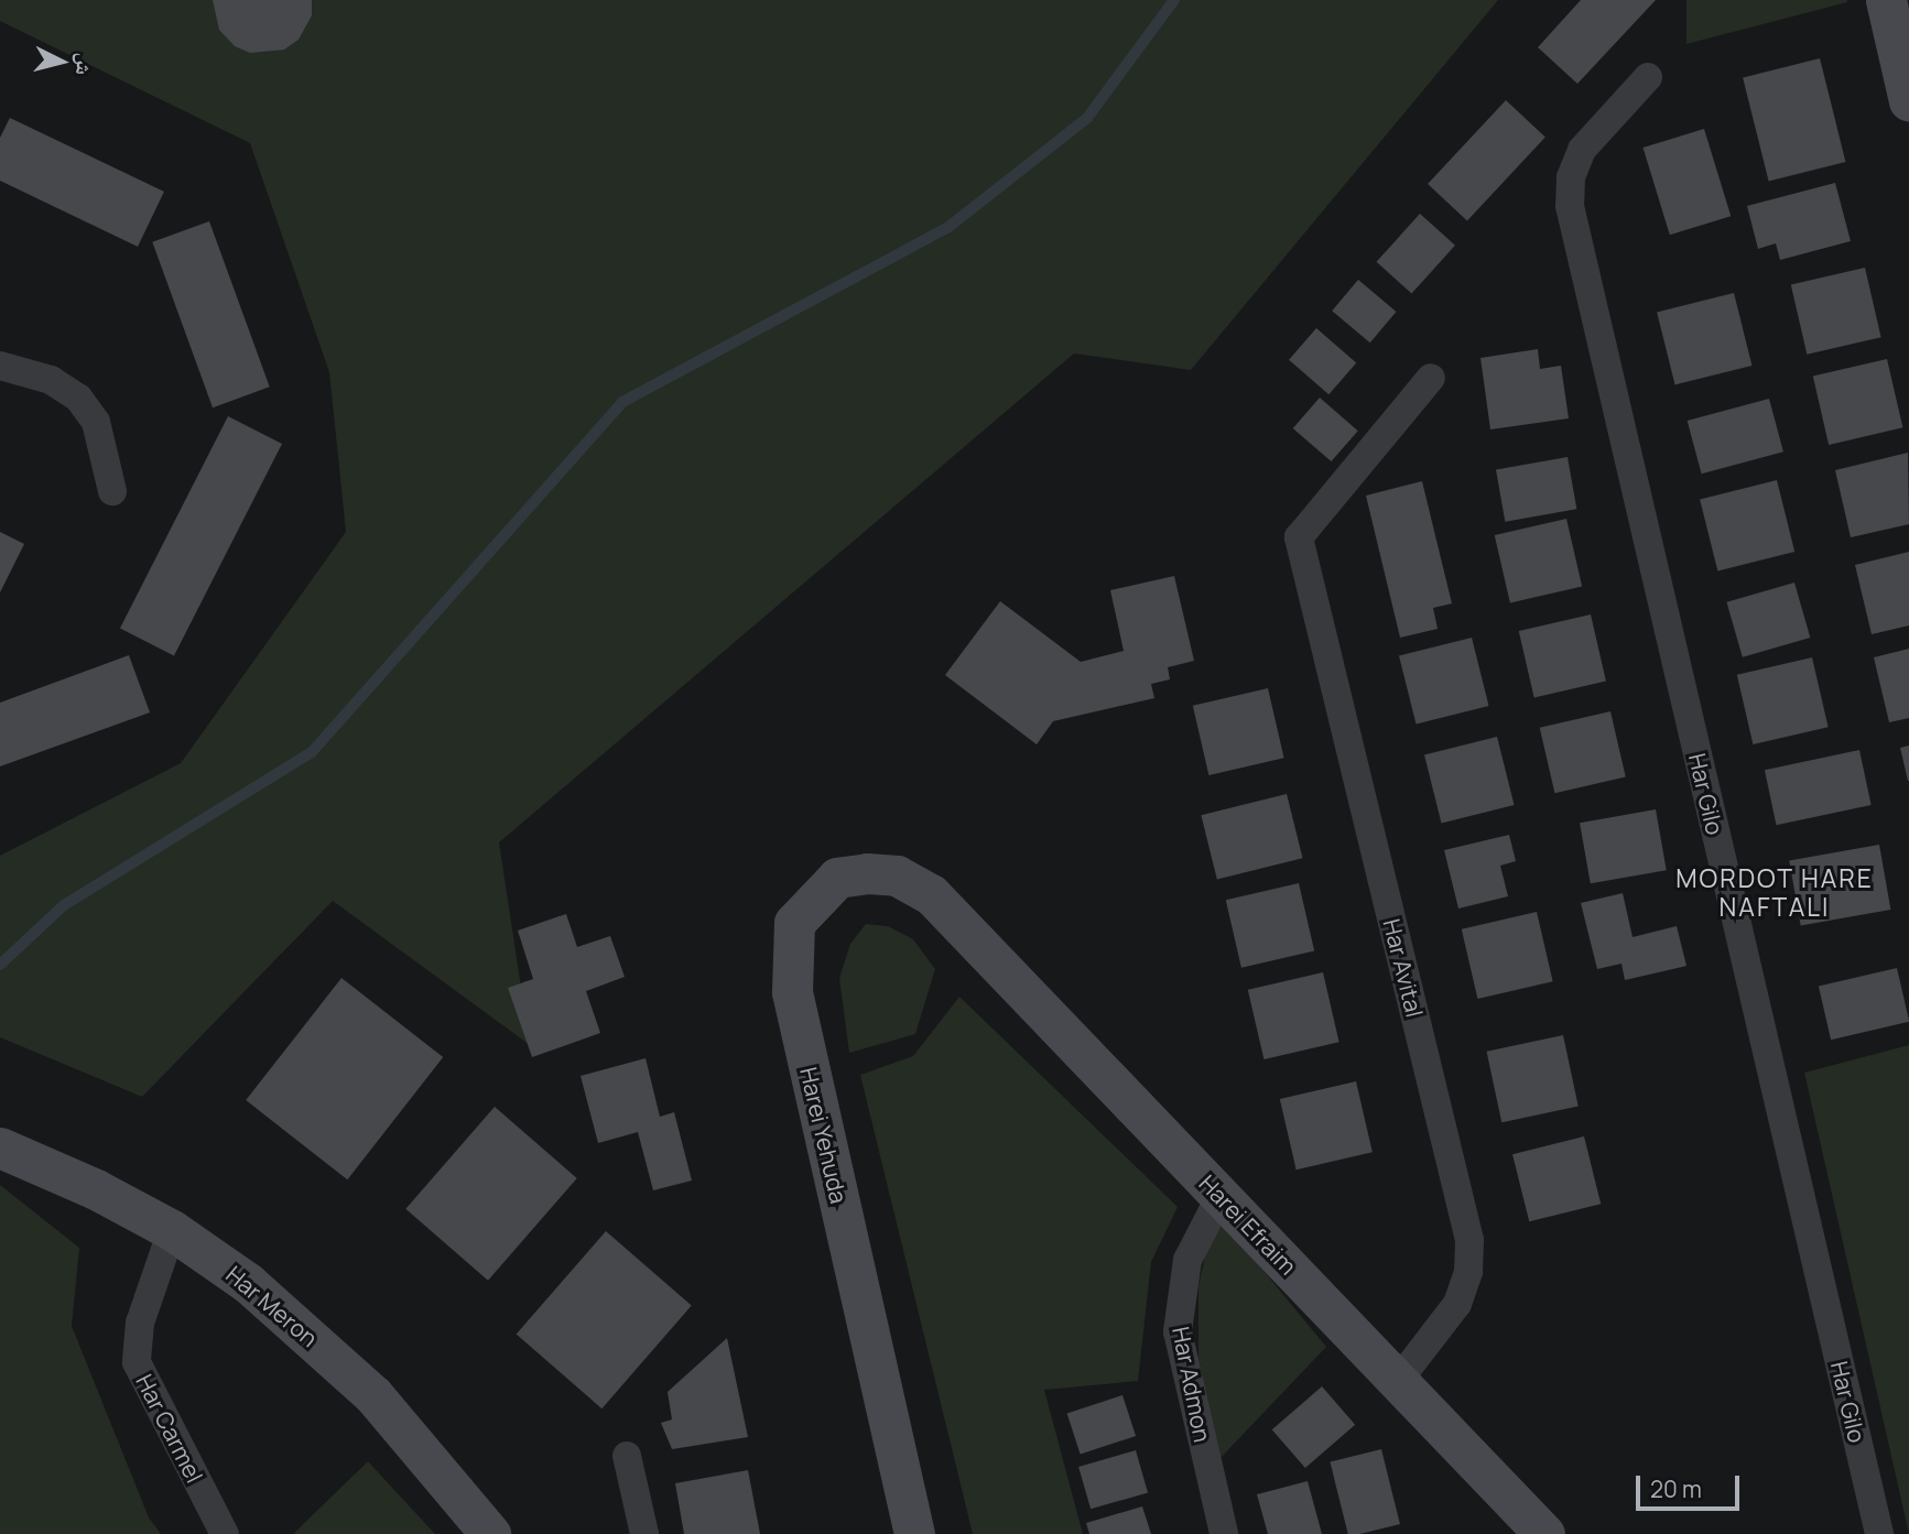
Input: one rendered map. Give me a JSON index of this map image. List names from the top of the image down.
{
  "streets": {
    "street": [
      "Har Gilo",
      "Har Avital",
      "Harei Yehuda",
      "Harei Efraim",
      "Har Meron",
      "Har Admon",
      "Har Carmel"
    ]
  },
  "crossings": [
    ["Har Avital", "Harei Efraim"],
    ["Harei Yehuda", "Harei Efraim"],
    ["Harei Efraim", "Har Admon"],
    ["Har Meron", "Har Carmel"]
  ],
  "districts": ["MORDOT HARE NAFTALI"],
  "scale_bar": "20 m",
  "north": "right"
}
